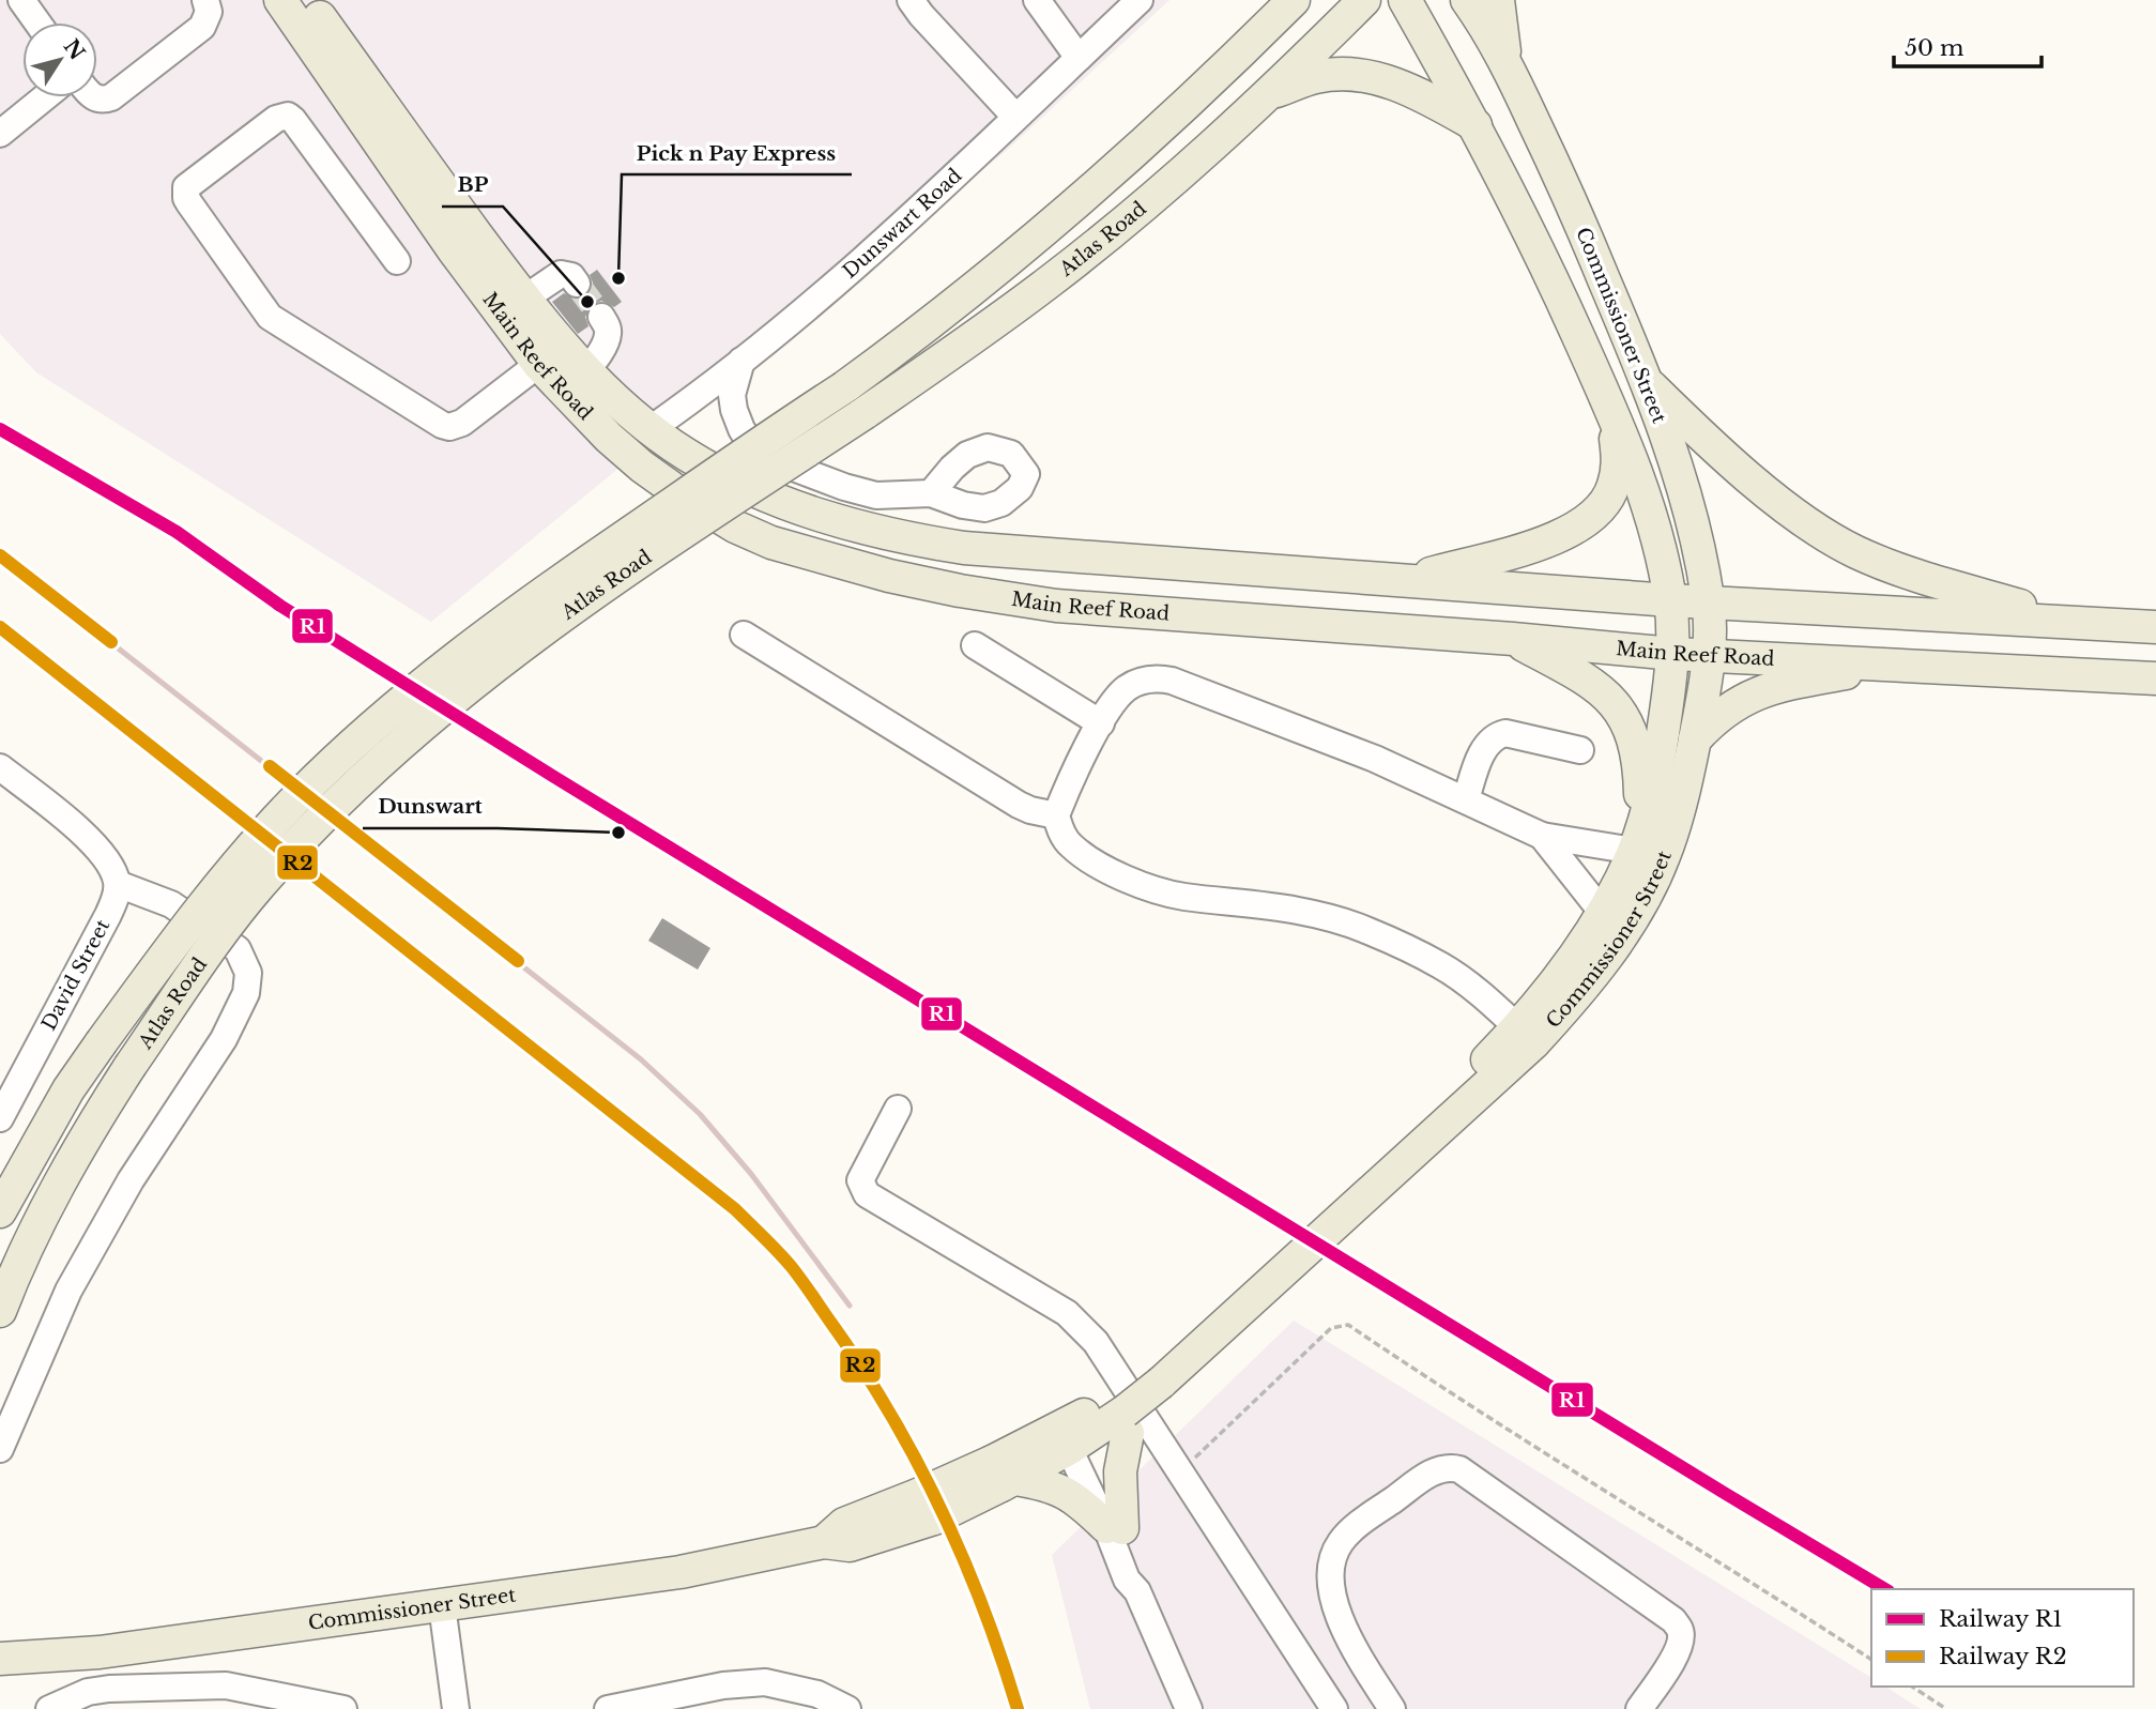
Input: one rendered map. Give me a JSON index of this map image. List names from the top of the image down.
{
  "streets": {
    "main road": ["Atlas Road", "Commissioner Street", "Main Reef Road"],
    "street": ["Dunswart Road", "David Street"]
  },
  "crossings": [
    ["Dunswart Road", "Main Reef Road"],
    ["Commissioner Street", "Main Reef Road"]
  ],
  "places": ["Pick n Pay Express", "BP", "Dunswart"],
  "lines": ["rail line R1", "rail line R2"],
  "legend": ["Railway R1", "Railway R2"],
  "scale_bar": "50 m",
  "north": "top right"
}
